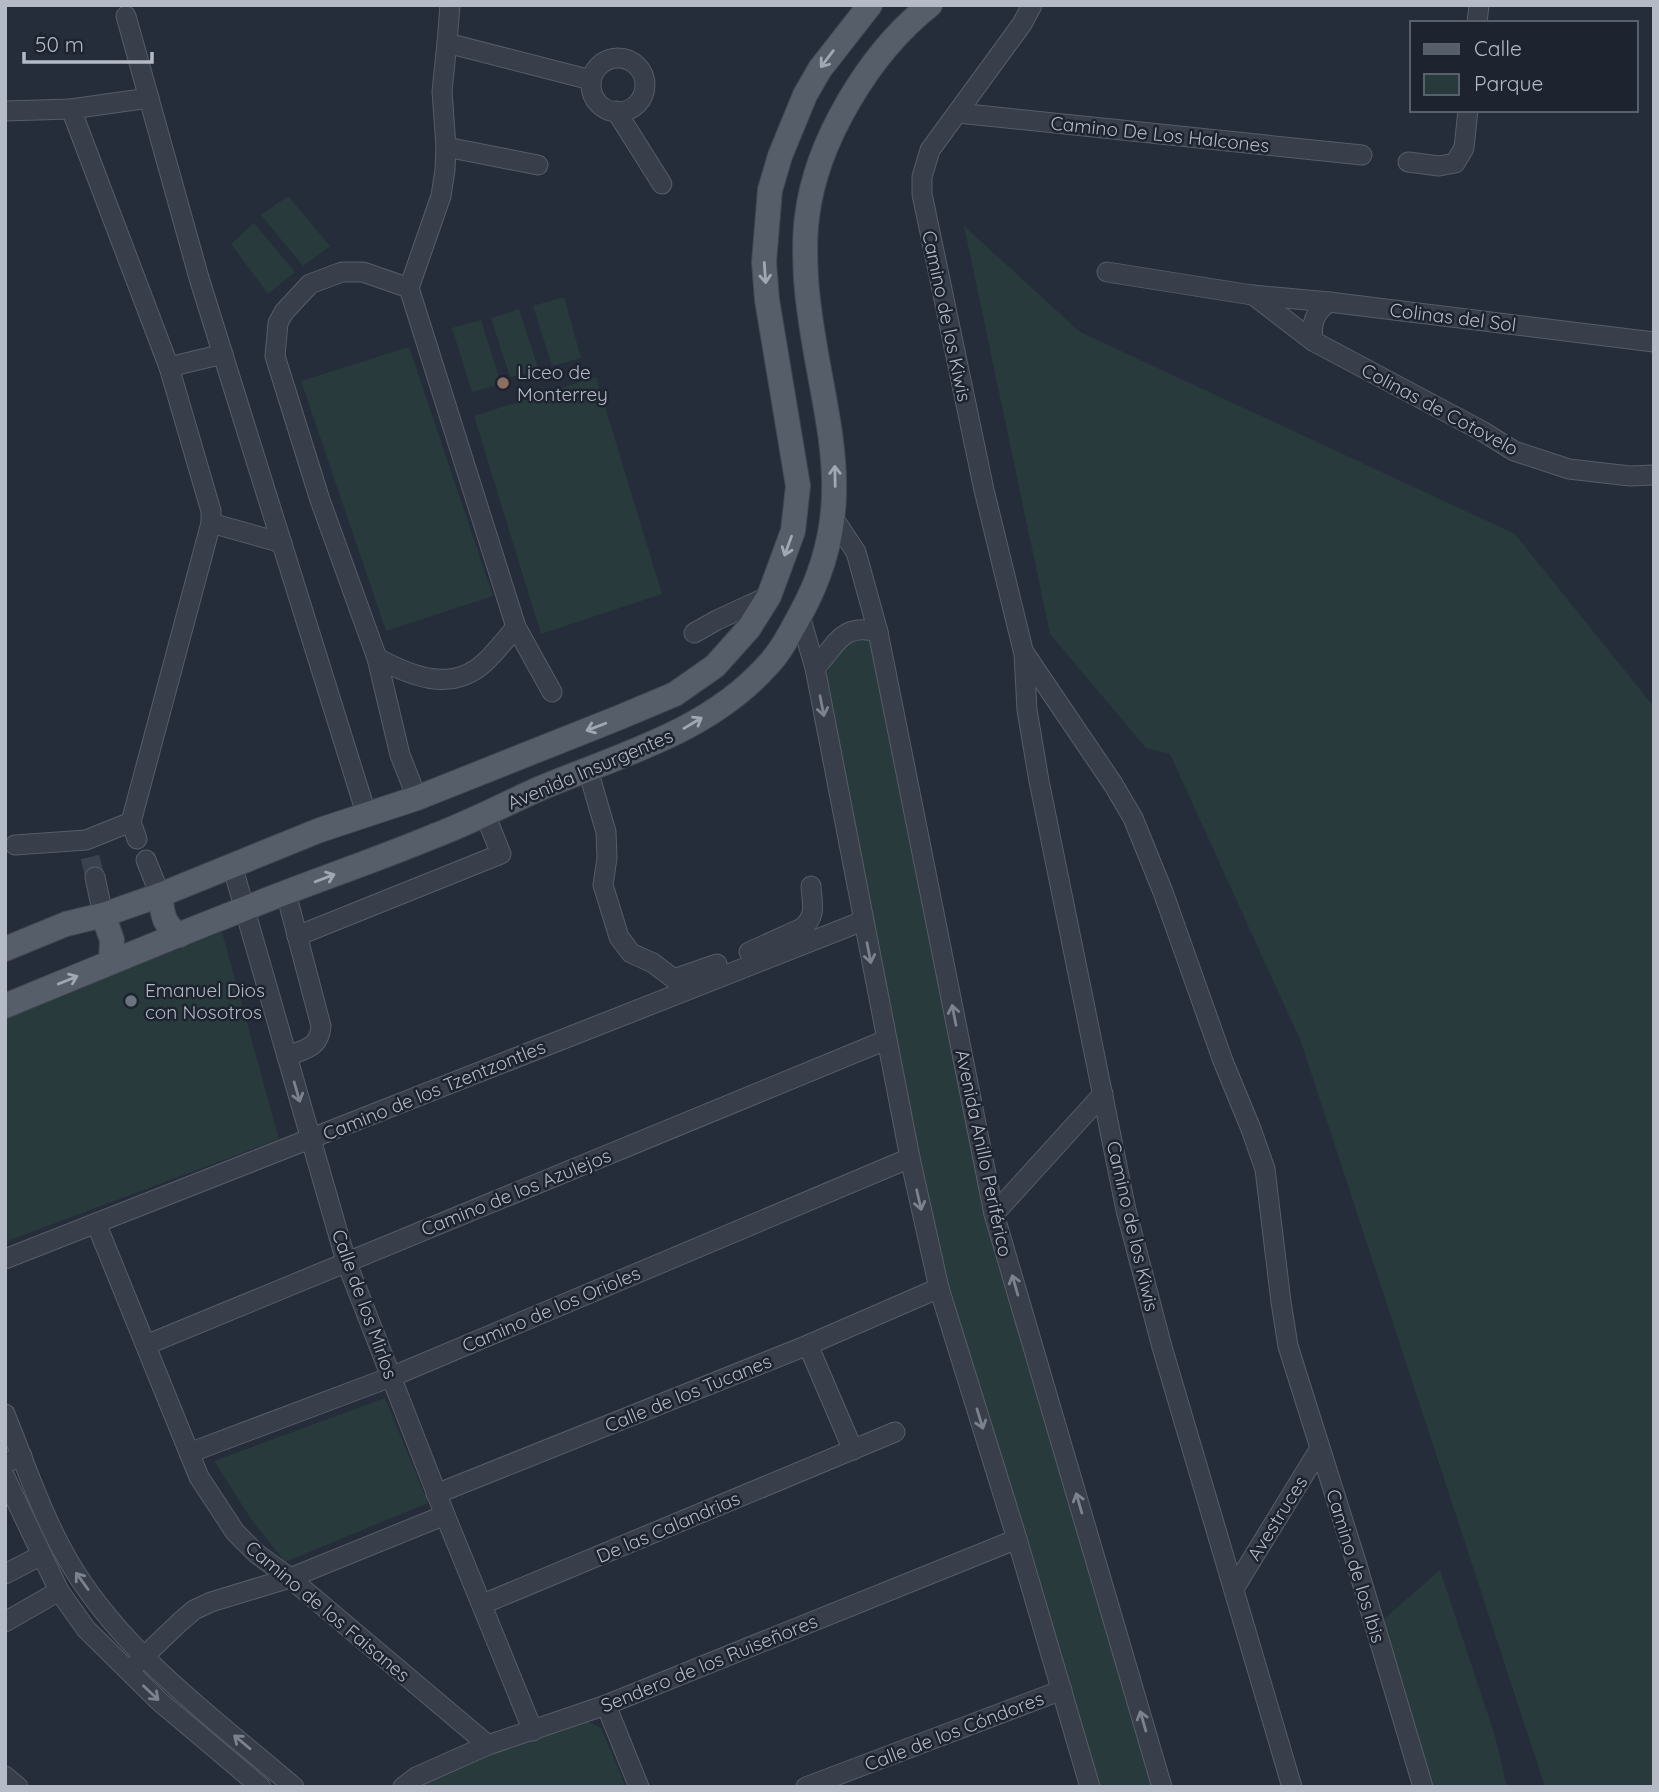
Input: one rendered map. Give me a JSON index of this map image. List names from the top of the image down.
{
  "streets": {
    "main road": ["Avenida Insurgentes"],
    "street": [
      "Camino De Los Halcones",
      "Camino de los Kiwis",
      "Colinas del Sol",
      "Colinas de Cotovelo",
      "Camino de los Tzentzontles",
      "Avenida Anillo Periférico",
      "Camino de los Azulejos",
      "Calle de los Mirlos",
      "Camino de los Orioles",
      "Calle de los Tucanes",
      "Avestruces",
      "De las Calandrias",
      "Camino de los Ibis",
      "Camino de los Faisanes",
      "Sendero de los Ruiseñores",
      "Calle de los Cóndores"
    ]
  },
  "crossings": [
    ["Camino De Los Halcones", "Camino de los Kiwis"],
    ["Camino de los Kiwis", "Avestruces"],
    ["Camino de los Kiwis", "Camino de los Ibis"],
    ["Colinas del Sol", "Colinas de Cotovelo"],
    ["Avenida Insurgentes", "Avenida Anillo Periférico"],
    ["Avenida Insurgentes", "Calle de los Mirlos"],
    ["Camino de los Tzentzontles", "Calle de los Mirlos"],
    ["Camino de los Tzentzontles", "Camino de los Faisanes"],
    ["Camino de los Azulejos", "Calle de los Mirlos"],
    ["Camino de los Azulejos", "Camino de los Faisanes"],
    ["Calle de los Mirlos", "Camino de los Orioles"],
    ["Calle de los Mirlos", "Calle de los Tucanes"],
    ["Calle de los Mirlos", "De las Calandrias"],
    ["Calle de los Mirlos", "Sendero de los Ruiseñores"],
    ["Camino de los Orioles", "Camino de los Faisanes"],
    ["Avestruces", "Camino de los Ibis"],
    ["Camino de los Faisanes", "Sendero de los Ruiseñores"]
  ],
  "places": ["Liceo de Monterrey", "Emanuel Dios con Nosotros"],
  "legend": ["Calle", "Parque"],
  "scale_bar": "50 m"
}
